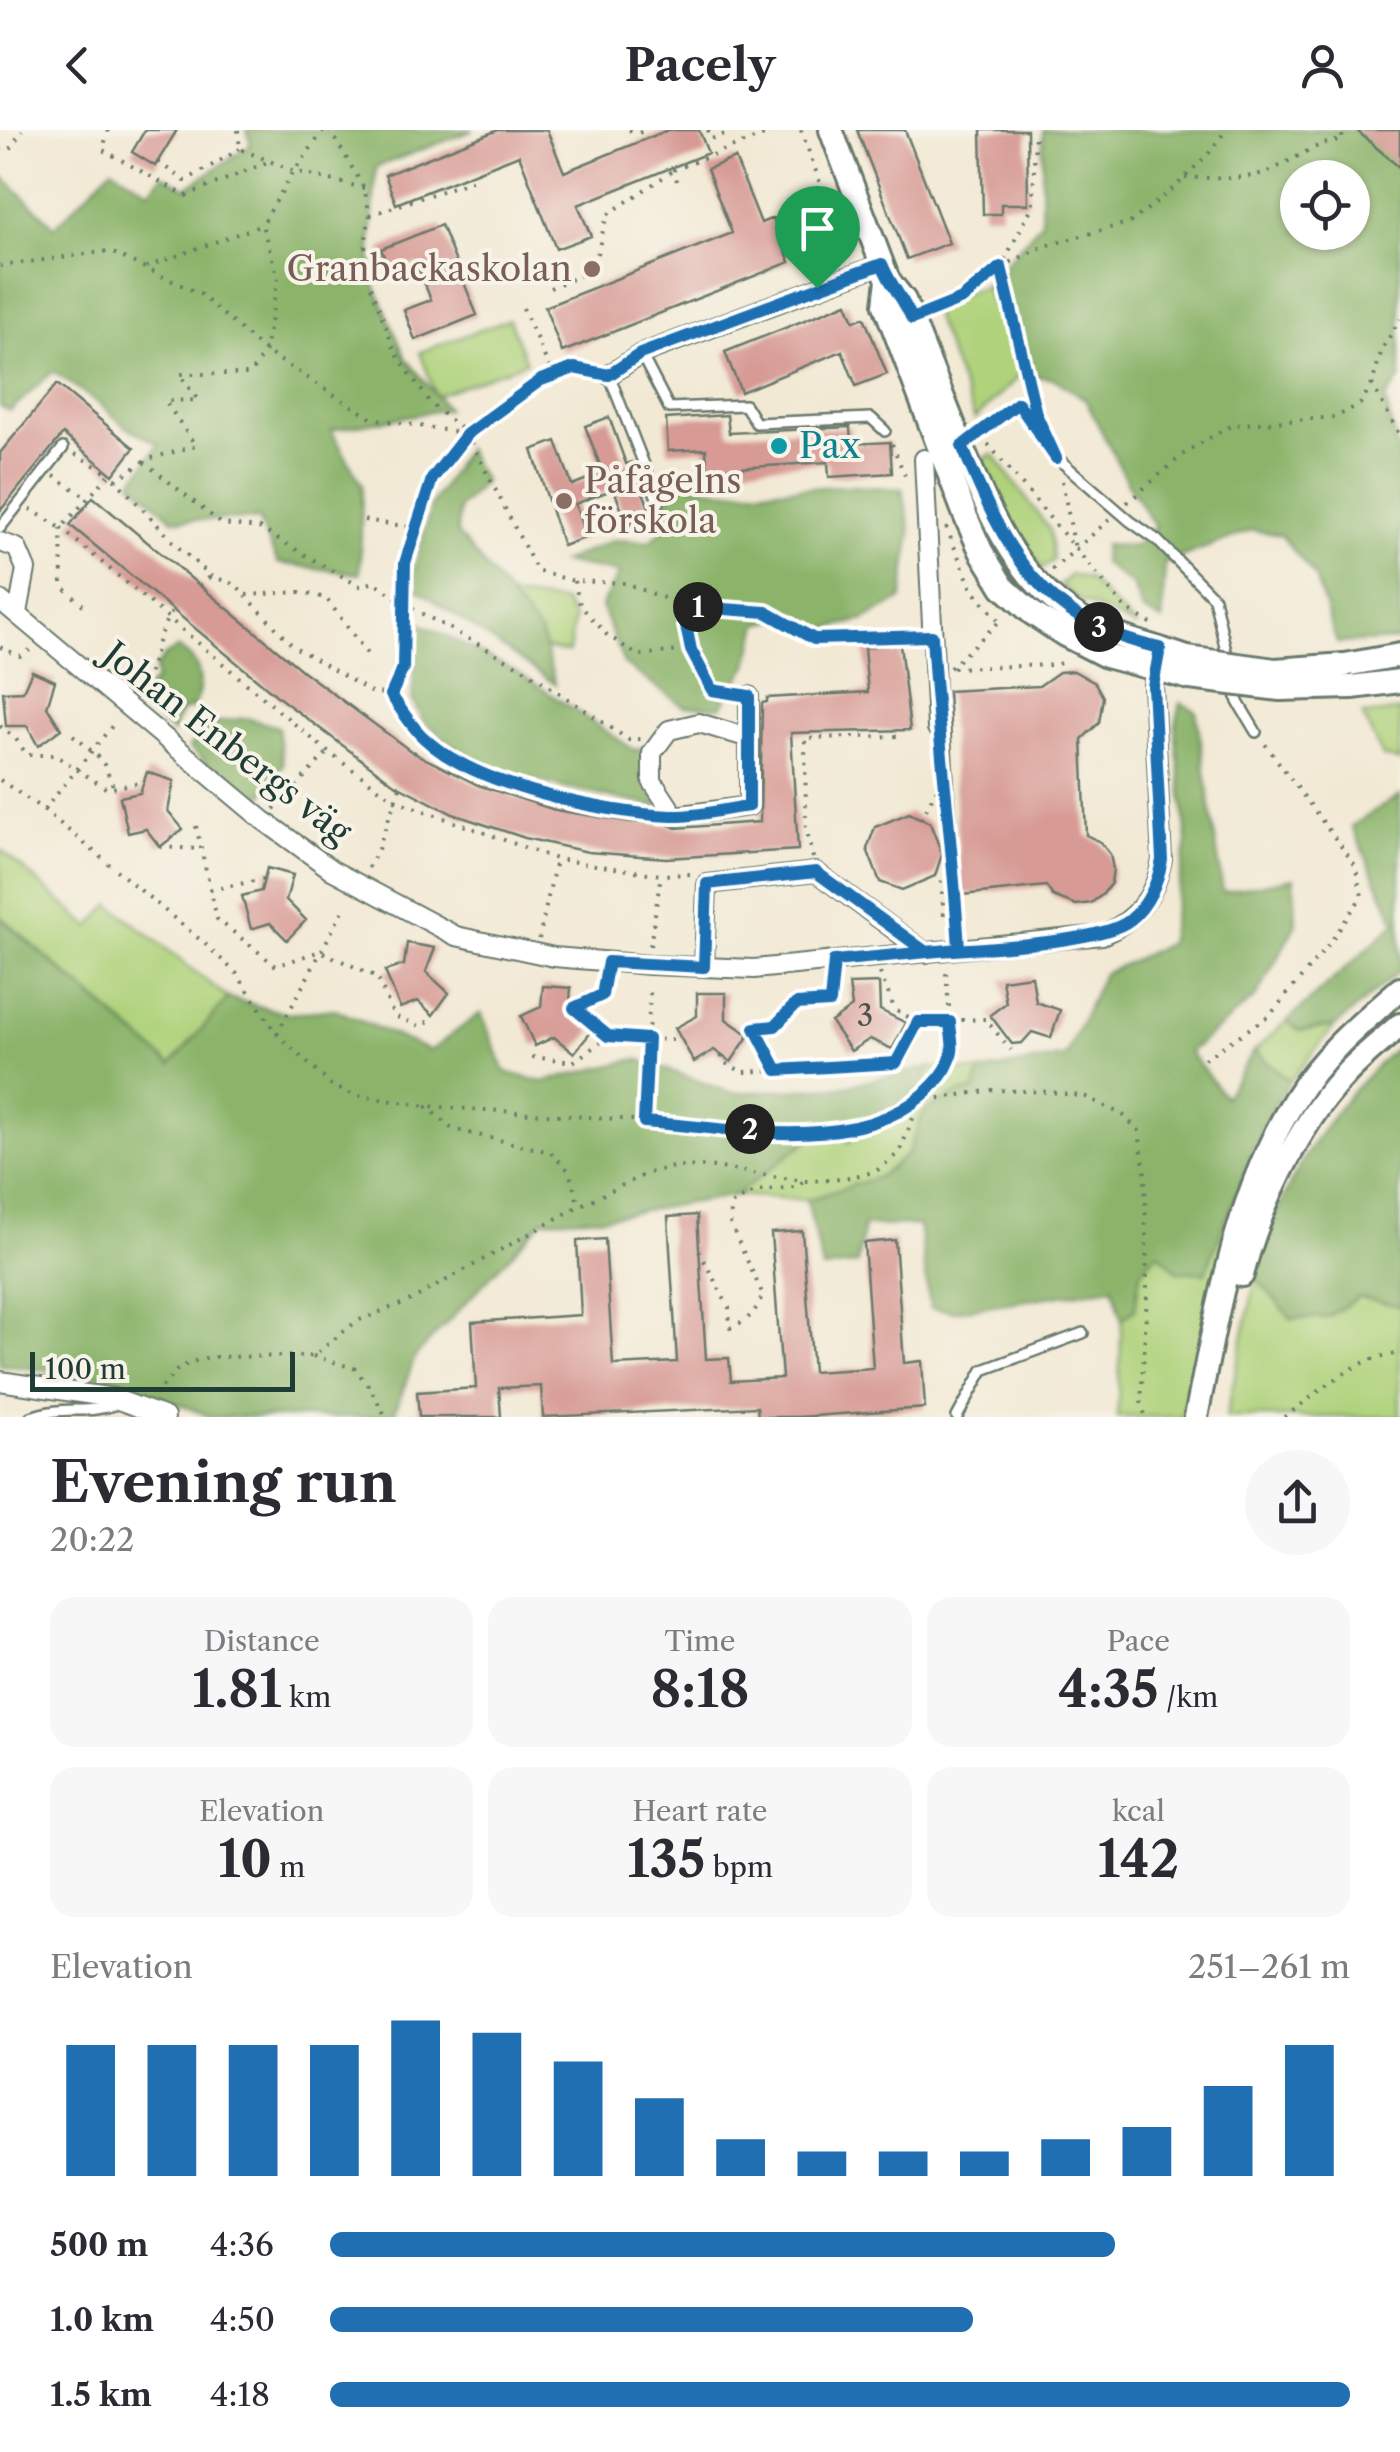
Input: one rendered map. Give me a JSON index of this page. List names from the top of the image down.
{
  "streets": {
    "street": ["Johan Enbergs väg"]
  },
  "places": ["Granbackaskolan", "Pax", "Påfågelns förskola"],
  "house_numbers": ["3"],
  "scale_bar": "100 m",
  "page": {
    "header": "Pacely",
    "pins": ["1", "3", "2"],
    "scale": "100 m",
    "heading": ["Evening run", "20:22"],
    "stats": [
      ["Distance", "1.81 km"],
      ["Time", "8:18"],
      ["Pace", "4:35 /km"],
      ["Elevation", "10 m"],
      ["Heart rate", "135 bpm"],
      ["kcal", "142"]
    ],
    "chart": ["Elevation", "251–261 m"],
    "list": [
      {
        "name": "500 m",
        "note": "4:36"
      },
      {
        "name": "1.0 km",
        "note": "4:50"
      },
      {
        "name": "1.5 km",
        "note": "4:18"
      }
    ]
  }
}
